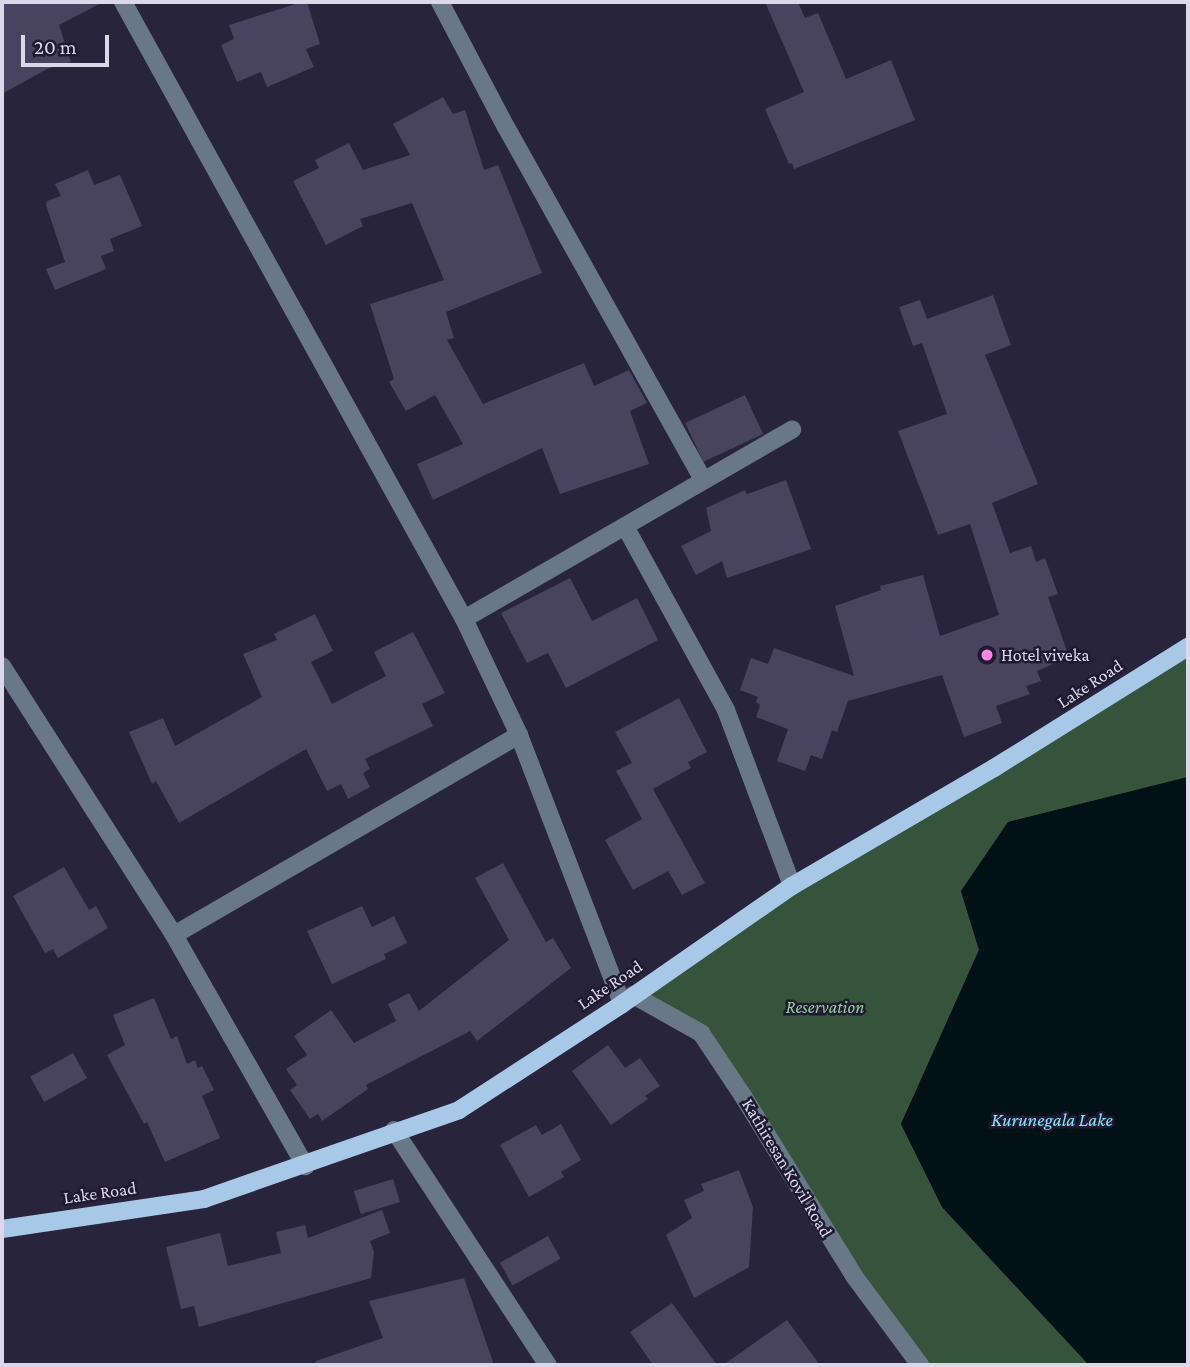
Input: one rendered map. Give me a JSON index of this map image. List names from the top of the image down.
{
  "streets": {
    "main road": ["Lake Road"],
    "street": ["Kathiresan Kovil Road"]
  },
  "crossings": [
    ["Lake Road", "Kathiresan Kovil Road"]
  ],
  "water": ["Kurunegala Lake"],
  "parks": ["Reservation"],
  "places": ["Hotel viveka"],
  "scale_bar": "20 m"
}
